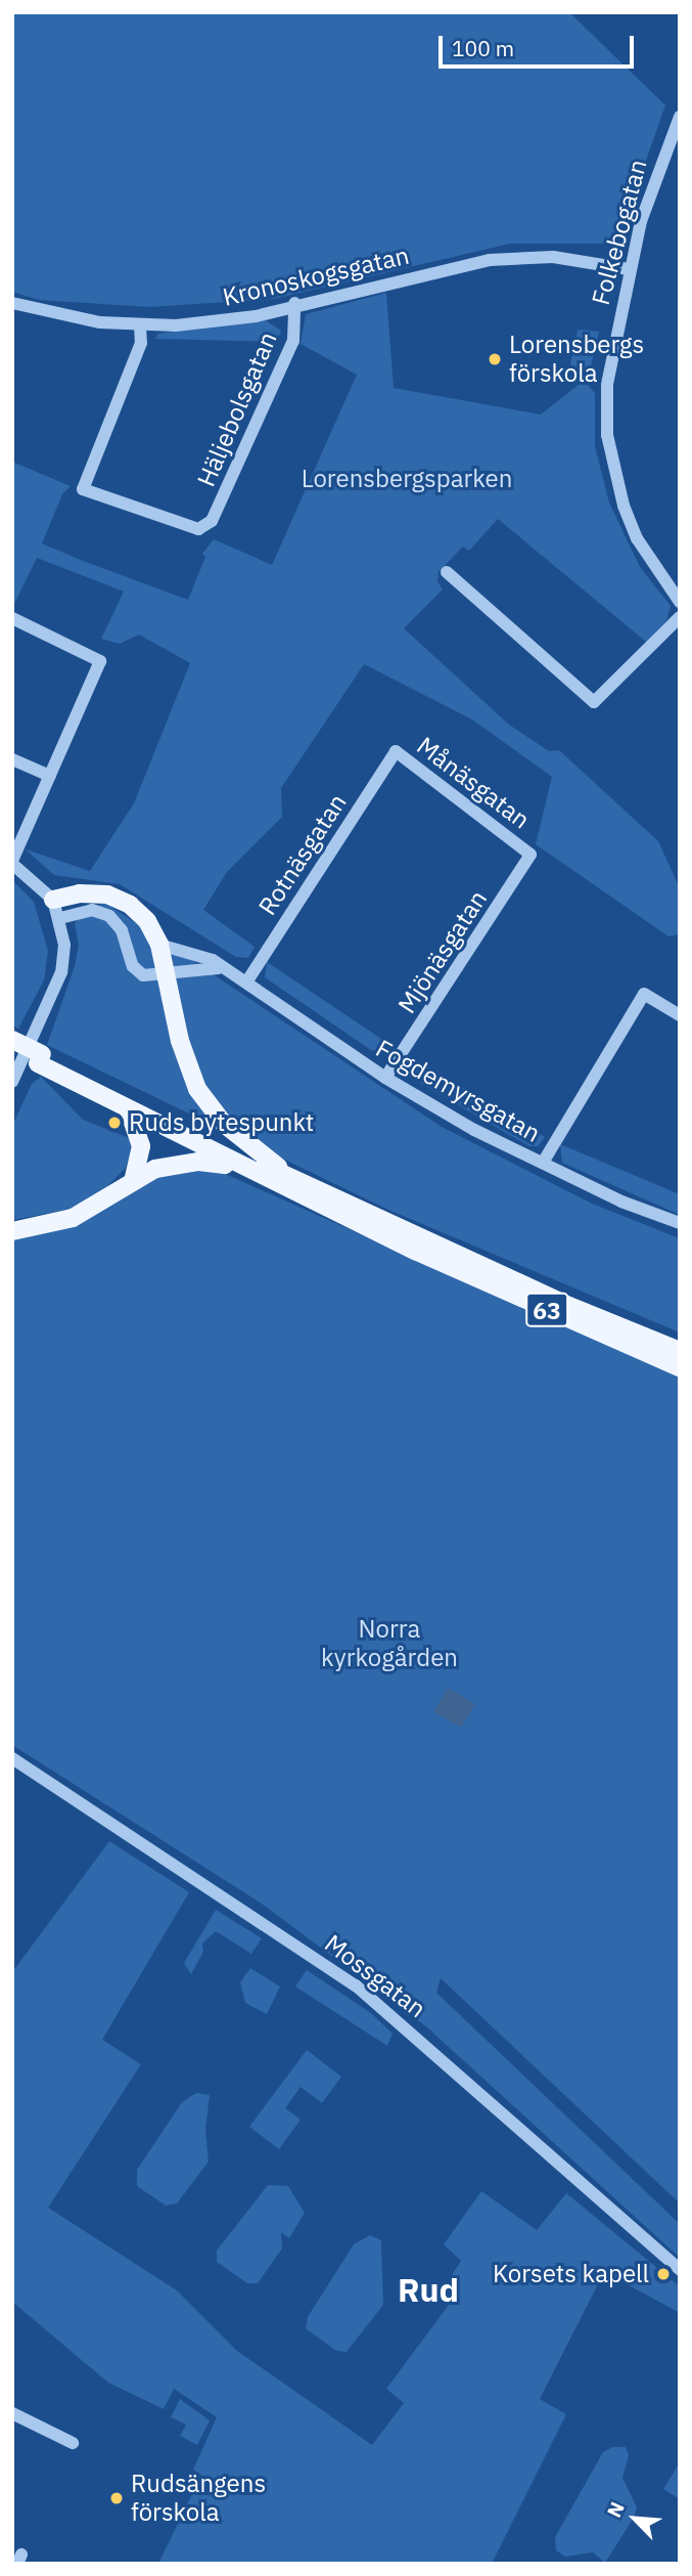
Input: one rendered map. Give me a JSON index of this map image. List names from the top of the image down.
{
  "streets": {
    "main road": ["63"],
    "street": [
      "Folkebogatan",
      "Kronoskogsgatan",
      "Häljebolsgatan",
      "Månäsgatan",
      "Rotnäsgatan",
      "Mjönäsgatan",
      "Fogdemyrsgatan",
      "Mossgatan"
    ]
  },
  "crossings": [
    ["Folkebogatan", "Kronoskogsgatan"],
    ["Kronoskogsgatan", "Häljebolsgatan"],
    ["Månäsgatan", "Rotnäsgatan"],
    ["Månäsgatan", "Mjönäsgatan"],
    ["Rotnäsgatan", "Fogdemyrsgatan"],
    ["Mjönäsgatan", "Fogdemyrsgatan"]
  ],
  "districts": ["Rud"],
  "parks": ["Lorensbergsparken", "Norra kyrkogården"],
  "places": [
    "Lorensbergs förskola",
    "Ruds bytespunkt",
    "Korsets kapell",
    "Rudsängens förskola"
  ],
  "scale_bar": "100 m",
  "north": "top left"
}
